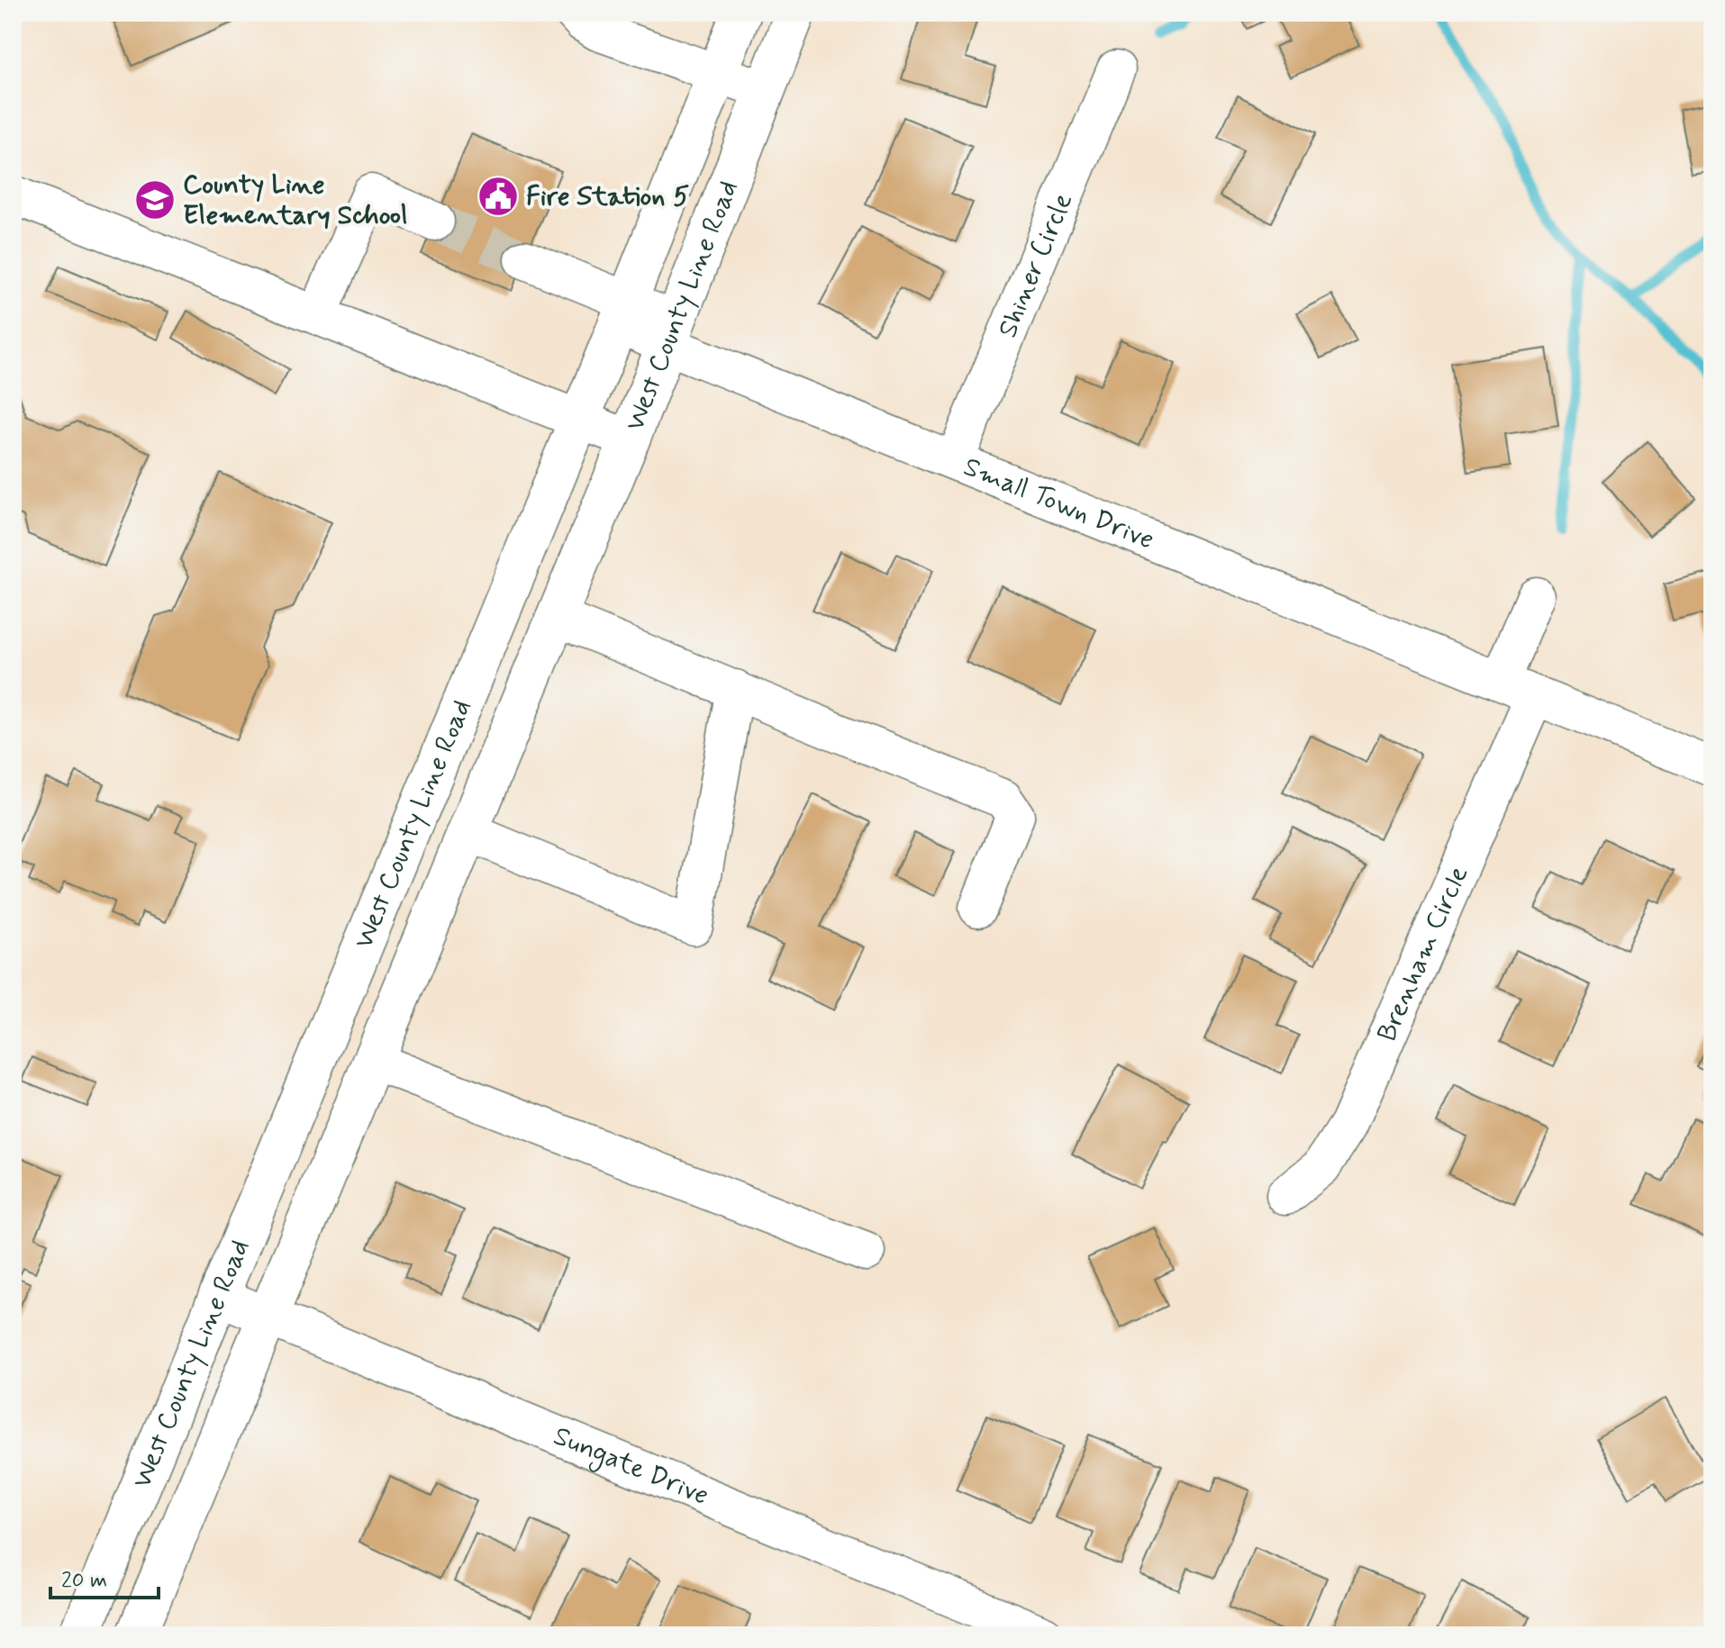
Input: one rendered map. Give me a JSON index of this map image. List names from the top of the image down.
{
  "streets": {
    "main road": ["West County Line Road"],
    "street": [
      "Shiner Circle",
      "Small Town Drive",
      "Brenham Circle",
      "Sungate Drive"
    ]
  },
  "crossings": [
    ["Shiner Circle", "Small Town Drive"],
    ["West County Line Road", "Small Town Drive"],
    ["West County Line Road", "Sungate Drive"],
    ["Small Town Drive", "Brenham Circle"]
  ],
  "places": {
    "public building": ["Fire Station 5"],
    "school or university": ["County Line Elementary School"]
  },
  "scale_bar": "20 m"
}
